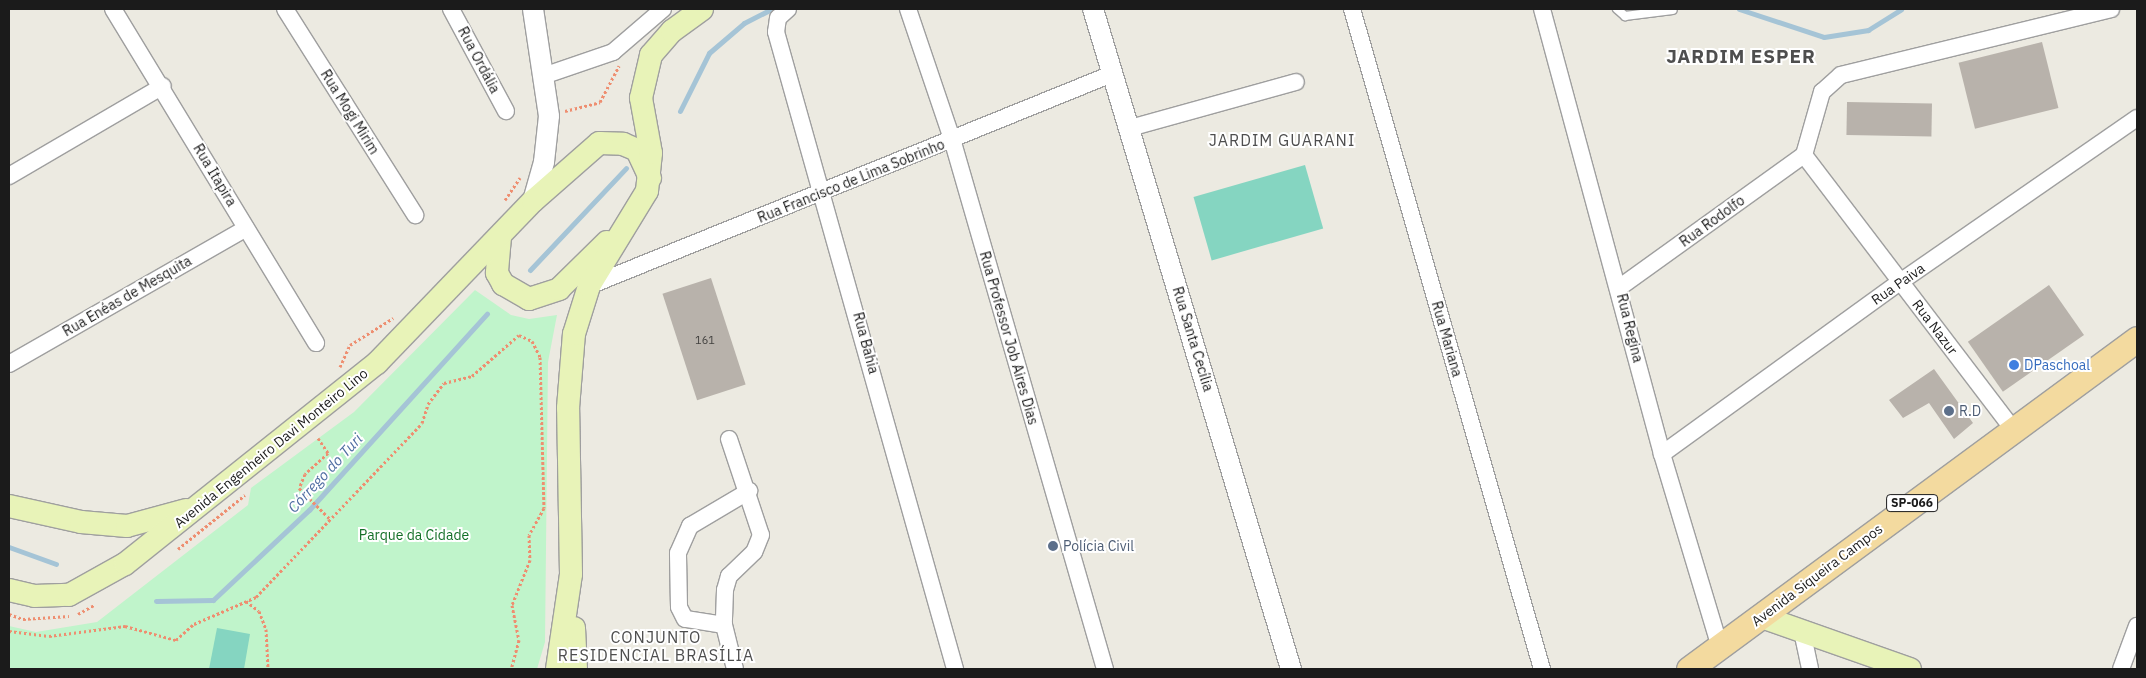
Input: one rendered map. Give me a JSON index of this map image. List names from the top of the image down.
{
  "streets": {
    "main road": ["Avenida Engenheiro Davi Monteiro Lino", "SP-066", "Avenida Siqueira Campos"],
    "street": [
      "Rua Ordália",
      "Rua Mogi Mirim",
      "Rua Itapira",
      "Rua Francisco de Lima Sobrinho",
      "Rua Rodolfo",
      "Rua Paiva",
      "Rua Enéas de Mesquita",
      "Rua Nazur",
      "Rua Regina",
      "Rua Professor Job Aires Dias",
      "Rua Santa Cecília",
      "Rua Mariana",
      "Rua Bahia"
    ]
  },
  "crossings": [
    ["Rua Itapira", "Rua Enéas de Mesquita"],
    ["Rua Francisco de Lima Sobrinho", "Rua Professor Job Aires Dias"],
    ["Rua Francisco de Lima Sobrinho", "Rua Santa Cecília"],
    ["Rua Francisco de Lima Sobrinho", "Rua Bahia"],
    ["Rua Rodolfo", "Rua Nazur"],
    ["Rua Rodolfo", "Rua Regina"],
    ["Rua Paiva", "Rua Nazur"],
    ["Rua Paiva", "Rua Regina"],
    ["Rua Nazur", "Avenida Siqueira Campos"],
    ["Rua Regina", "Avenida Siqueira Campos"]
  ],
  "districts": ["JARDIM ESPER", "JARDIM GUARANI", "CONJUNTO RESIDENCIAL BRASÍLIA"],
  "water": ["Córrego do Turi"],
  "parks": ["Parque da Cidade"],
  "places": ["DPaschoal", "R.D", "Polícia Civil"],
  "house_numbers": ["161"]
}
